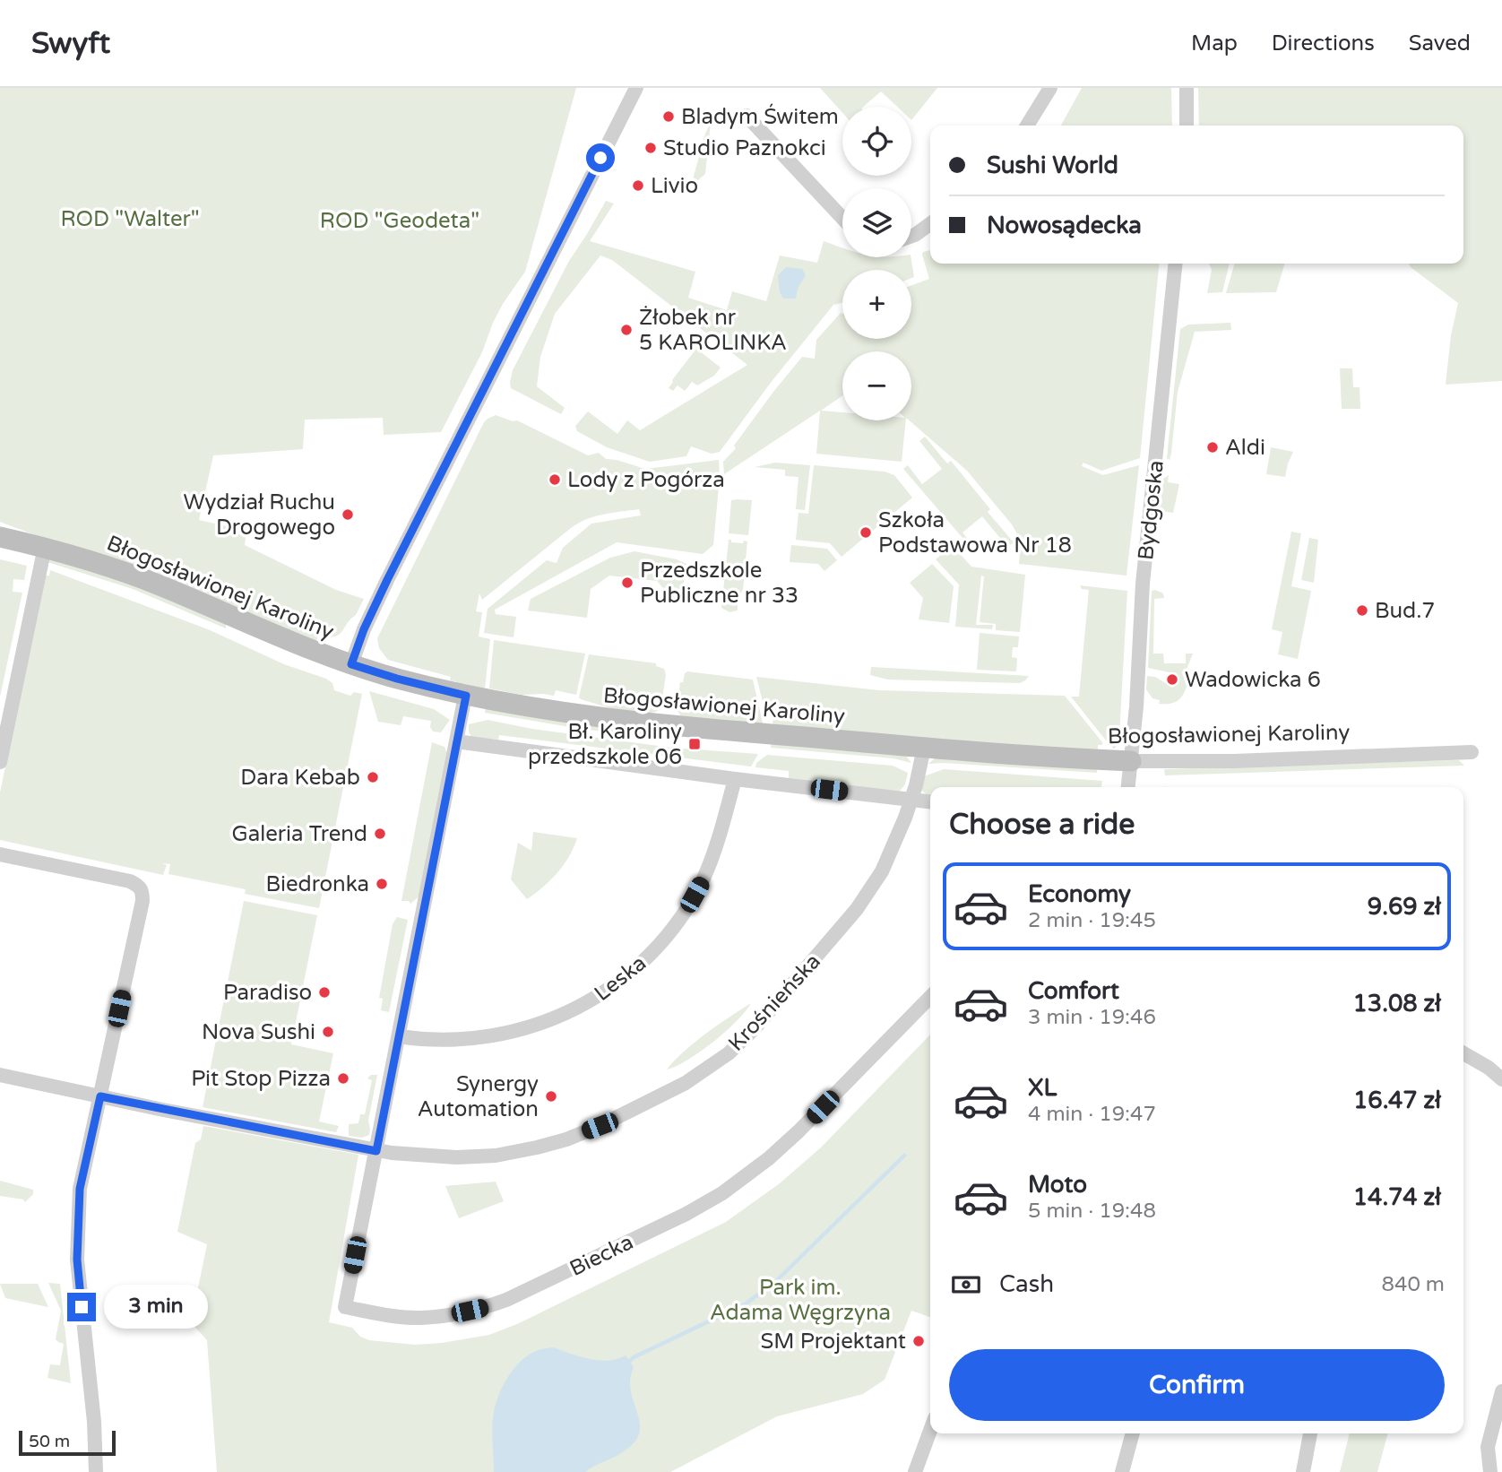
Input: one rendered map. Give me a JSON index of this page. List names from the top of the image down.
{
  "streets": {
    "street": [
      "Bydgoska",
      "Błogosławionej Karoliny",
      "Leska",
      "Krośnieńska",
      "Biecka"
    ]
  },
  "crossings": [
    ["Bydgoska", "Błogosławionej Karoliny"],
    ["Błogosławionej Karoliny", "Krośnieńska"],
    ["Krośnieńska", "Biecka"]
  ],
  "parks": ["ROD \"Walter\"", "ROD \"Geodeta\"", "Park im. Adama Węgrzyna"],
  "places": {
    "other": [
      "Bladym Świtem",
      "Studio Paznokci",
      "Livio",
      "Żłobek nr 5 KAROLINKA",
      "Aldi",
      "Lody z Pogórza",
      "Wydział Ruchu Drogowego",
      "Szkoła Podstawowa Nr 18",
      "Przedszkole Publiczne nr 33",
      "Bud.7",
      "Wadowicka 6",
      "Dara Kebab",
      "Galeria Trend",
      "Biedronka",
      "Paradiso",
      "Nova Sushi",
      "Pit Stop Pizza",
      "Synergy Automation",
      "SM Projektant"
    ],
    "transit": ["Bł. Karoliny przedszkole 06"]
  },
  "scale_bar": "50 m",
  "page": {
    "header": "Swyft",
    "nav": ["Map", "Directions", "Saved"],
    "map_buttons": ["+", "−"],
    "banner": ["Sushi World", "Nowosądecka"],
    "heading": "Choose a ride",
    "list": [
      {
        "name": "Economy",
        "note": "2 min · 19:45",
        "value": "9.69 zł"
      },
      {
        "name": "Comfort",
        "note": "3 min · 19:46",
        "value": "13.08 zł"
      },
      {
        "name": "XL",
        "note": "4 min · 19:47",
        "value": "16.47 zł"
      },
      {
        "name": "Moto",
        "note": "5 min · 19:48",
        "value": "14.74 zł"
      }
    ],
    "pay": ["Cash", "840 m"],
    "bubble": "3 min",
    "buttons": "Confirm",
    "scale": "50 m"
  }
}
